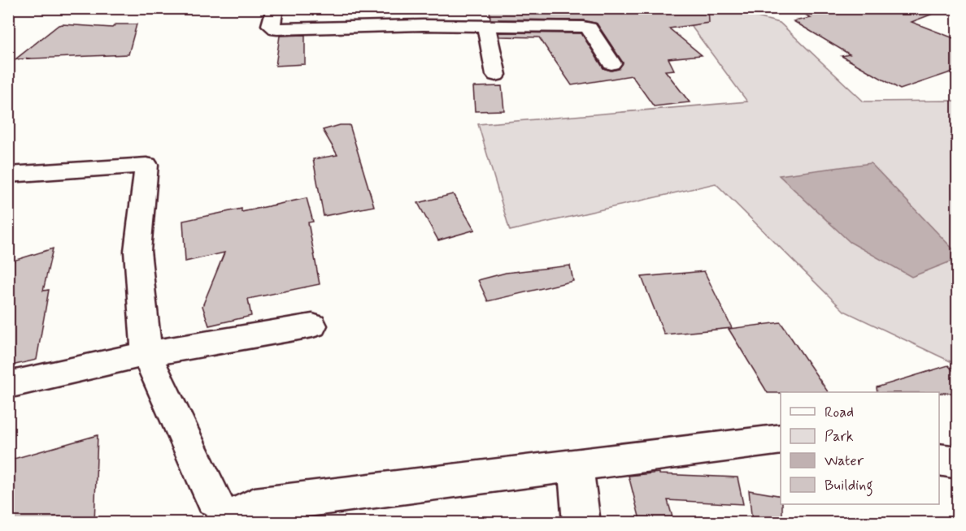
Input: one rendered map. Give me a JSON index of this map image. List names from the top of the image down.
{
  "legend": [
    "Road",
    "Park",
    "Water",
    "Building"
  ]
}
